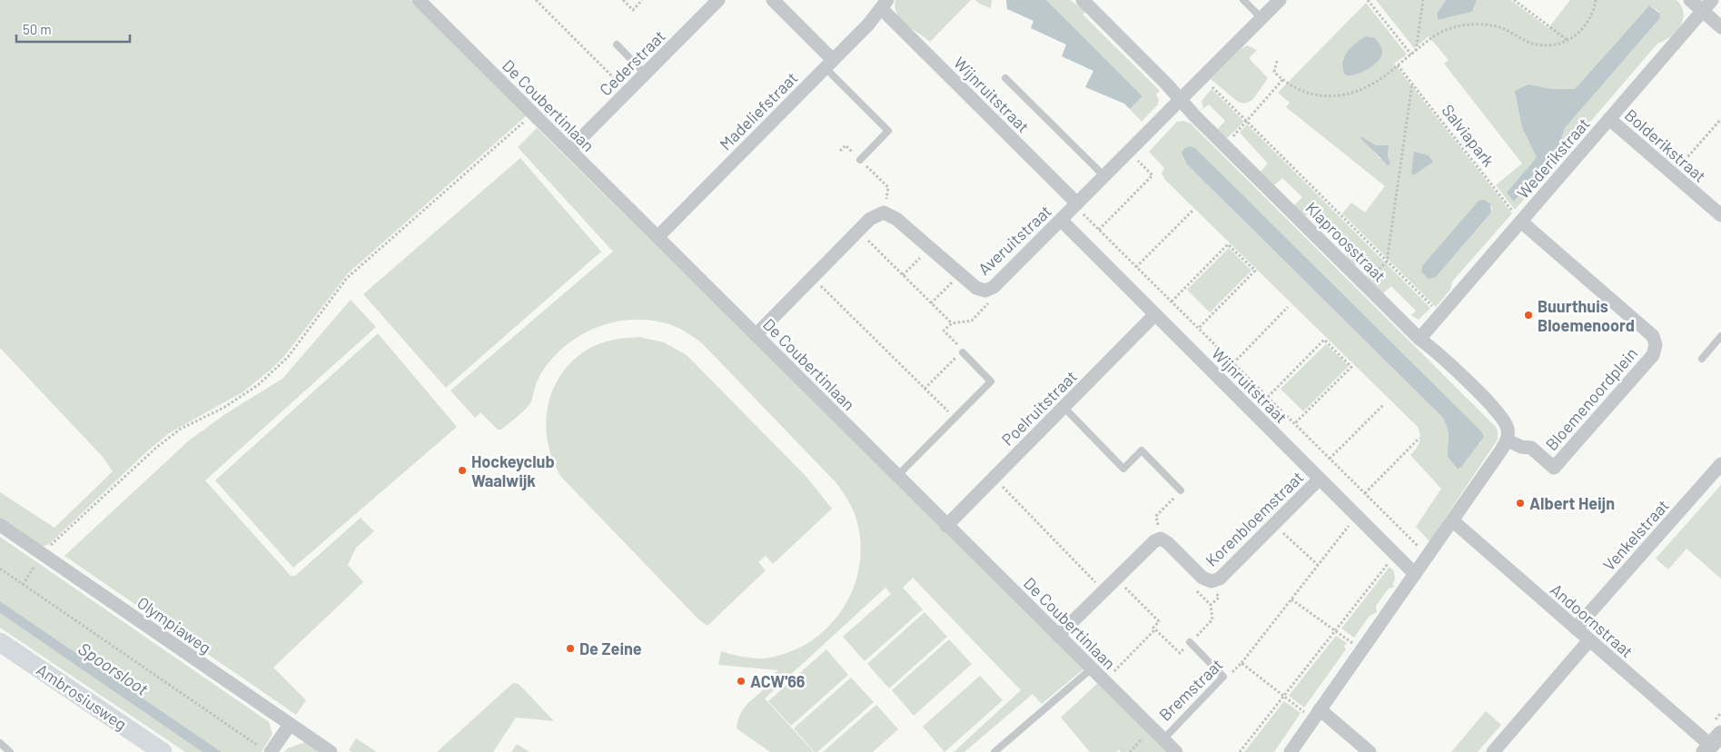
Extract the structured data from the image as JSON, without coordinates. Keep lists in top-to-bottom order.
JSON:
{
  "streets": {
    "main road": ["Ambrosiusweg"],
    "street": [
      "Cederstraat",
      "Wijnruitstraat",
      "De Coubertinlaan",
      "Madeliefstraat",
      "Bolderikstraat",
      "Wederikstraat",
      "Averuitstraat",
      "Klaproosstraat",
      "Bloemenoordplein",
      "Poelruitstraat",
      "Korenbloemstraat",
      "Venkelstraat",
      "Andoornstraat",
      "Olympiaweg"
    ],
    "lane": ["Bremstraat"],
    "path": ["Salviapark"]
  },
  "crossings": [
    ["Cederstraat", "De Coubertinlaan"],
    ["Wijnruitstraat", "Madeliefstraat"],
    ["Wijnruitstraat", "Averuitstraat"],
    ["Wijnruitstraat", "Poelruitstraat"],
    ["Wijnruitstraat", "Korenbloemstraat"],
    ["De Coubertinlaan", "Madeliefstraat"],
    ["De Coubertinlaan", "Poelruitstraat"],
    ["De Coubertinlaan", "Bremstraat"],
    ["Salviapark", "Wederikstraat"],
    ["Salviapark", "Bloemenoordplein"],
    ["Bolderikstraat", "Wederikstraat"],
    ["Wederikstraat", "Klaproosstraat"],
    ["Wederikstraat", "Bloemenoordplein"],
    ["Averuitstraat", "Klaproosstraat"],
    ["Klaproosstraat", "Bloemenoordplein"],
    ["Venkelstraat", "Andoornstraat"]
  ],
  "water": ["Spoorsloot"],
  "places": [
    "Buurthuis Bloemenoord",
    "Hockeyclub Waalwijk",
    "Albert Heijn",
    "De Zeine",
    "ACW'66"
  ],
  "scale_bar": "50 m"
}
